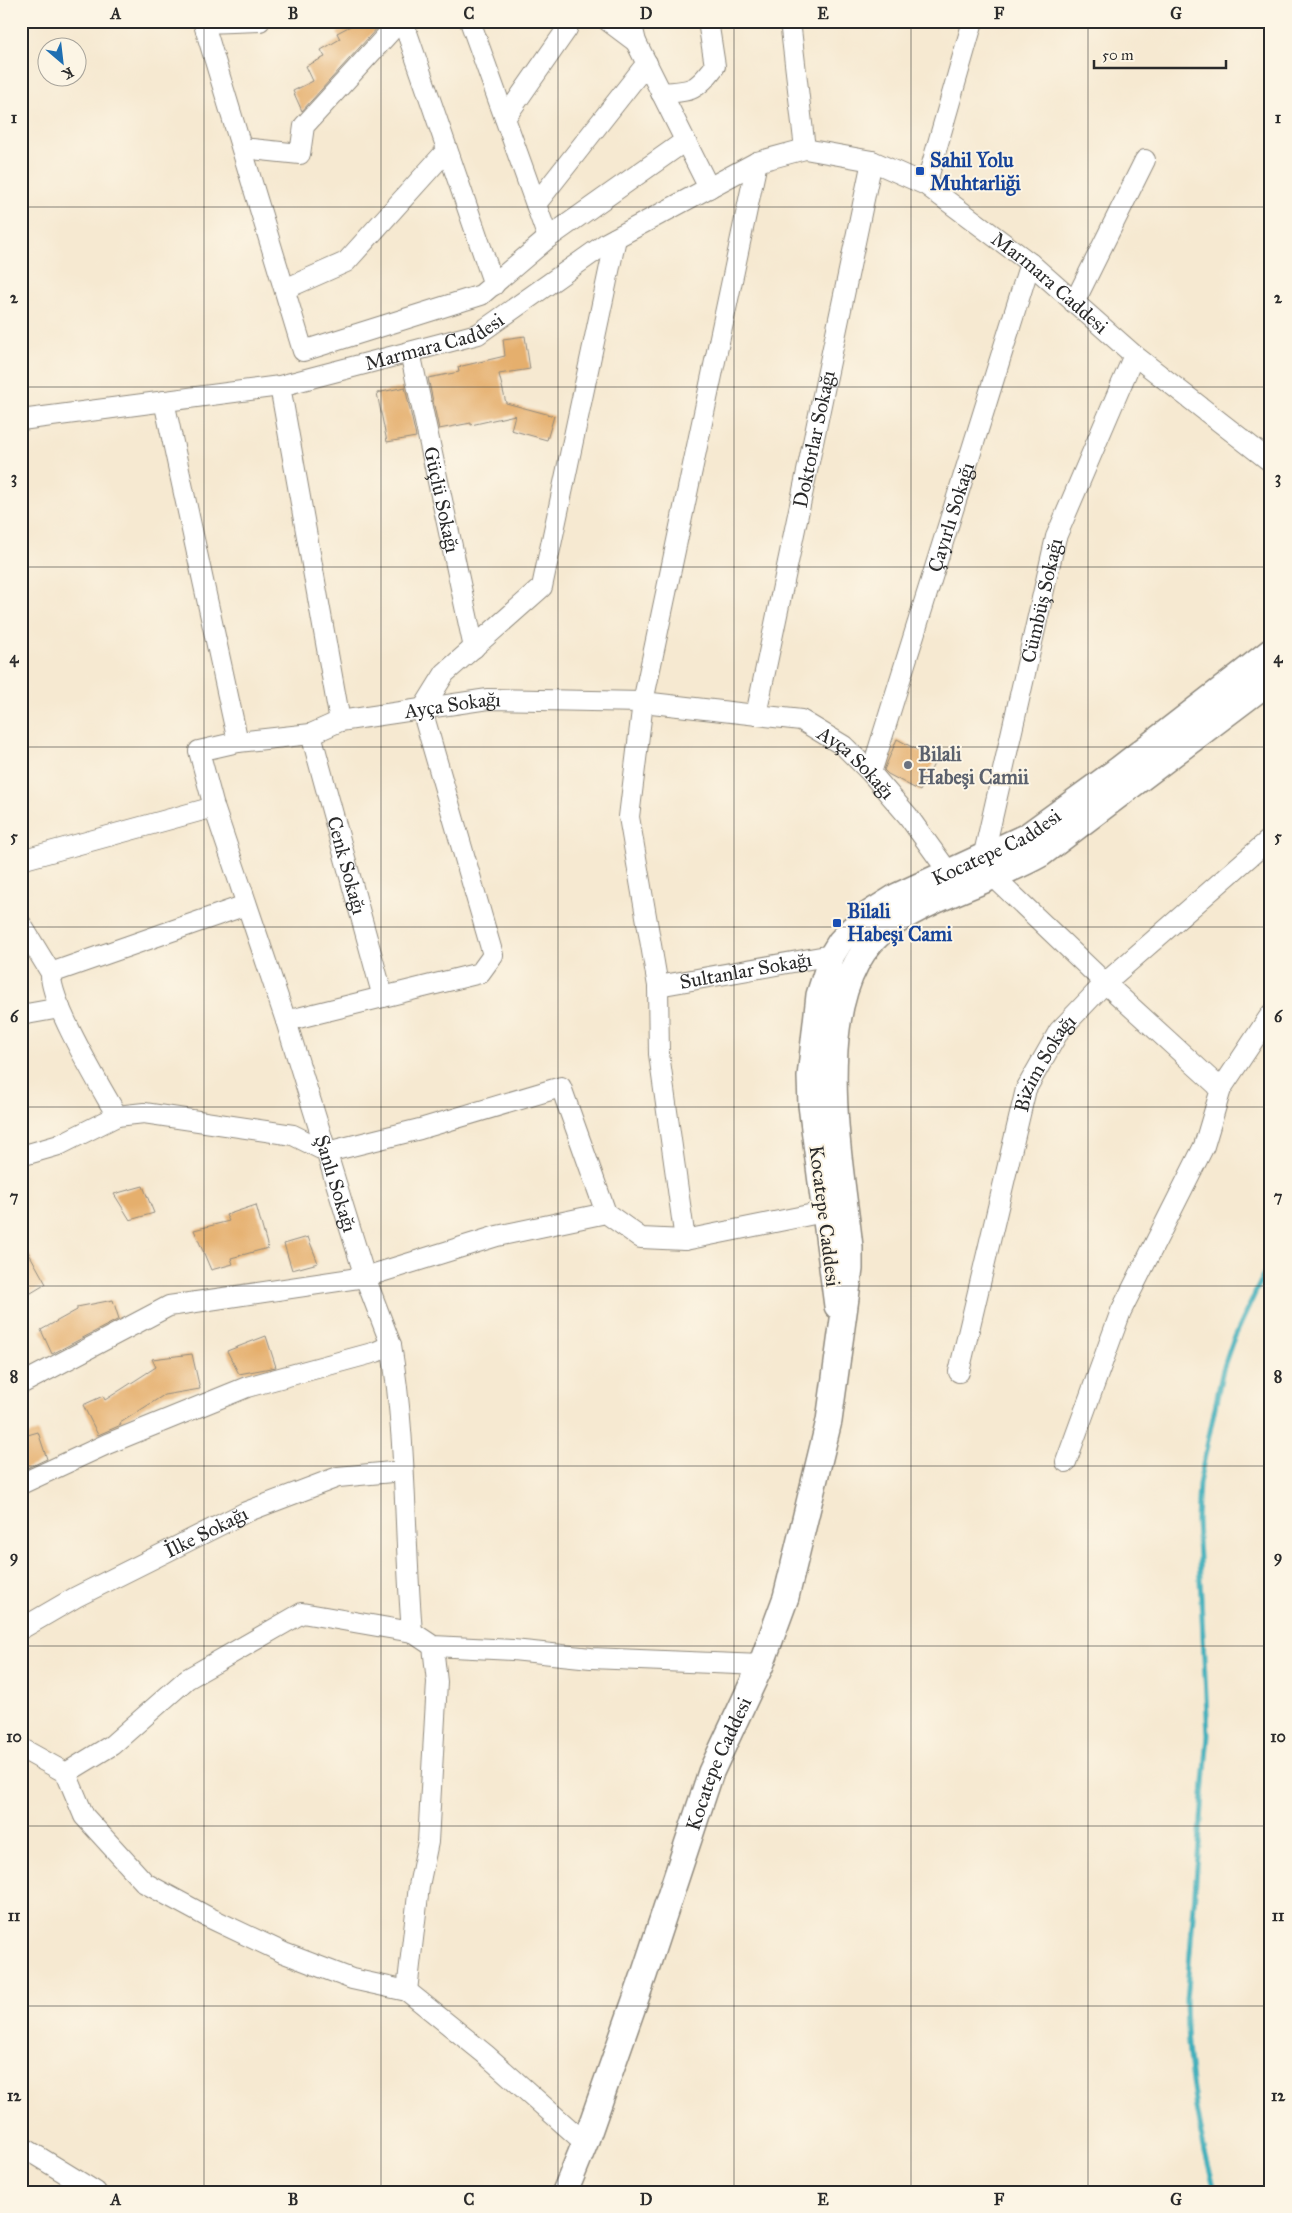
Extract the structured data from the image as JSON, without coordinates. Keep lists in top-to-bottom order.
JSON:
{
  "streets": {
    "main road": ["Kocatepe Caddesi"],
    "street": [
      "Marmara Caddesi",
      "Doktorlar Sokağı",
      "Güçlü Sokağı",
      "Çayırlı Sokağı",
      "Cümbüş Sokağı",
      "Ayça Sokağı",
      "Cenk Sokağı",
      "Sultanlar Sokağı",
      "Bizim Sokağı",
      "Şanlı Sokağı",
      "İlke Sokağı"
    ]
  },
  "crossings": [
    ["Marmara Caddesi", "Doktorlar Sokağı"],
    ["Marmara Caddesi", "Güçlü Sokağı"],
    ["Marmara Caddesi", "Çayırlı Sokağı"],
    ["Marmara Caddesi", "Cümbüş Sokağı"],
    ["Doktorlar Sokağı", "Ayça Sokağı"],
    ["Çayırlı Sokağı", "Ayça Sokağı"],
    ["Cümbüş Sokağı", "Kocatepe Caddesi"],
    ["Ayça Sokağı", "Kocatepe Caddesi"],
    ["Ayça Sokağı", "Cenk Sokağı"],
    ["Ayça Sokağı", "Şanlı Sokağı"],
    ["Kocatepe Caddesi", "Sultanlar Sokağı"],
    ["Şanlı Sokağı", "İlke Sokağı"]
  ],
  "places": {
    "transit": ["Sahil Yolu Muhtarliği", "Bilali Habeşi Cami"],
    "other": ["Bilali Habeşi Camii"]
  },
  "scale_bar": "50 m",
  "north": "bottom right",
  "grid": {
    "columns": [
      "A",
      "B",
      "C",
      "D",
      "E",
      "F",
      "G"
    ],
    "rows": [
      "1",
      "2",
      "3",
      "4",
      "5",
      "6",
      "7",
      "8",
      "9",
      "10",
      "11",
      "12"
    ]
  }
}
